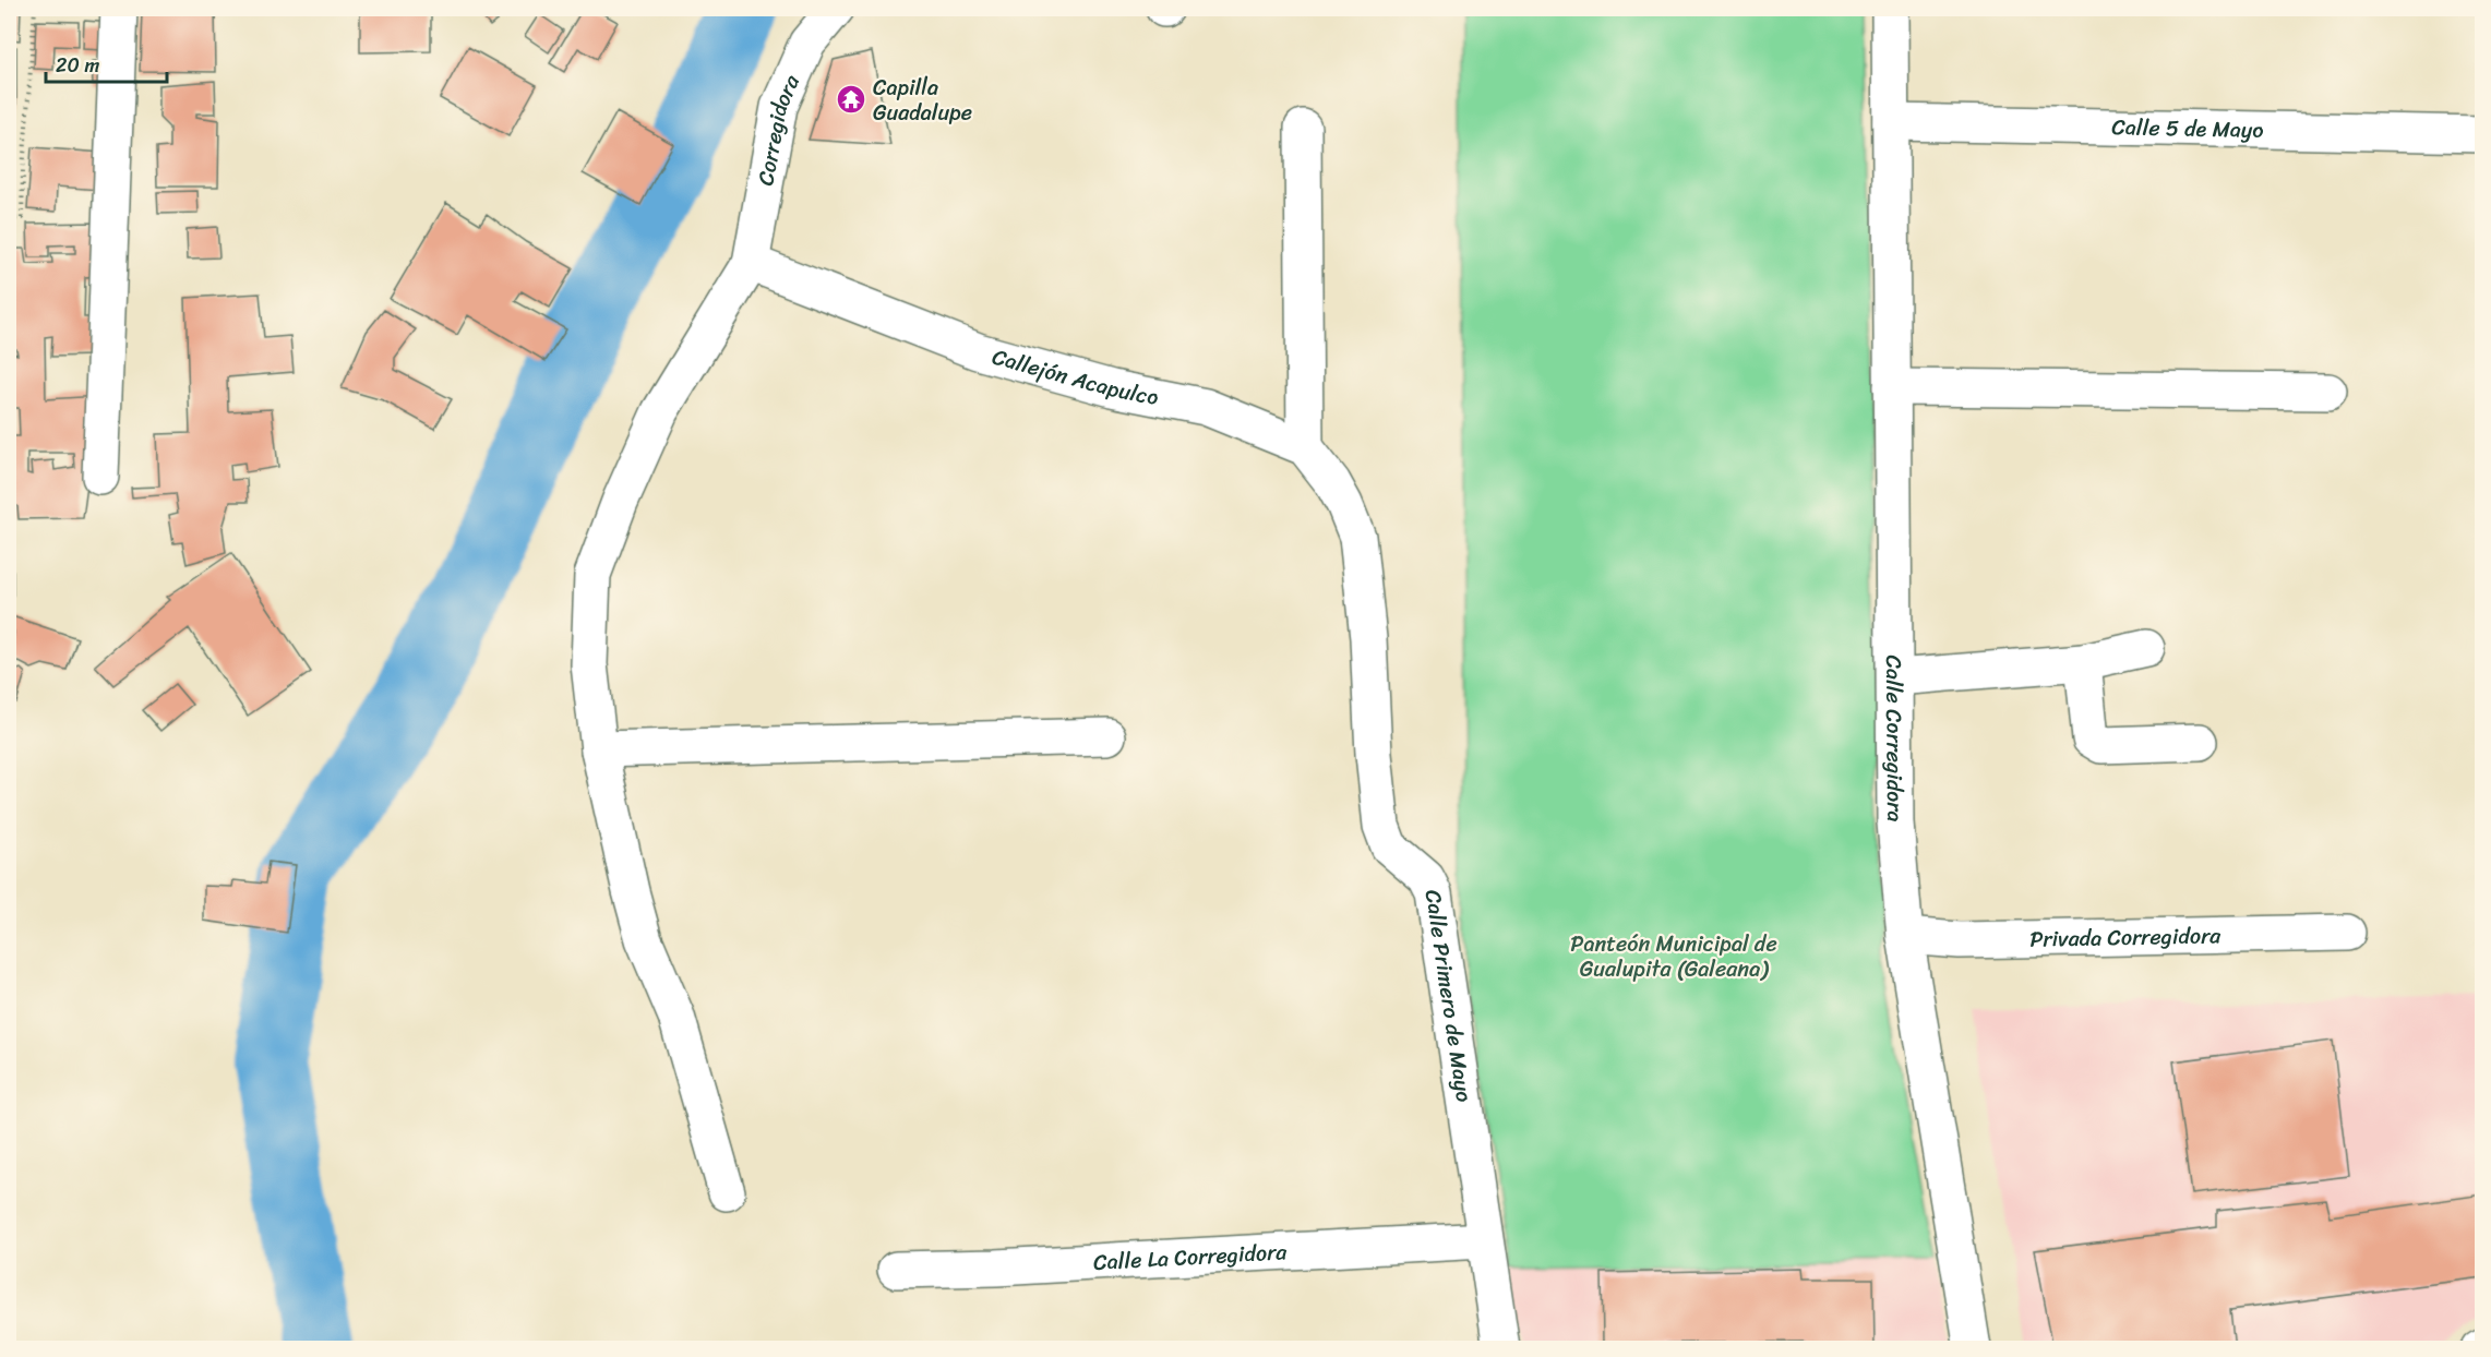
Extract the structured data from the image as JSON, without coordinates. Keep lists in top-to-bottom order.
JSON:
{
  "streets": {
    "street": [
      "Calle 5 de Mayo",
      "Corregidora",
      "Callejón Acapulco",
      "Calle Corregidora",
      "Privada Corregidora",
      "Calle Primero de Mayo",
      "Calle La Corregidora"
    ]
  },
  "crossings": [
    ["Calle 5 de Mayo", "Calle Corregidora"],
    ["Corregidora", "Callejón Acapulco"],
    ["Callejón Acapulco", "Calle Primero de Mayo"],
    ["Calle Corregidora", "Privada Corregidora"],
    ["Calle Primero de Mayo", "Calle La Corregidora"]
  ],
  "parks": ["Panteón Municipal de Gualupita (Galeana)"],
  "places": {
    "temple": ["Capilla Guadalupe"]
  },
  "scale_bar": "20 m"
}
